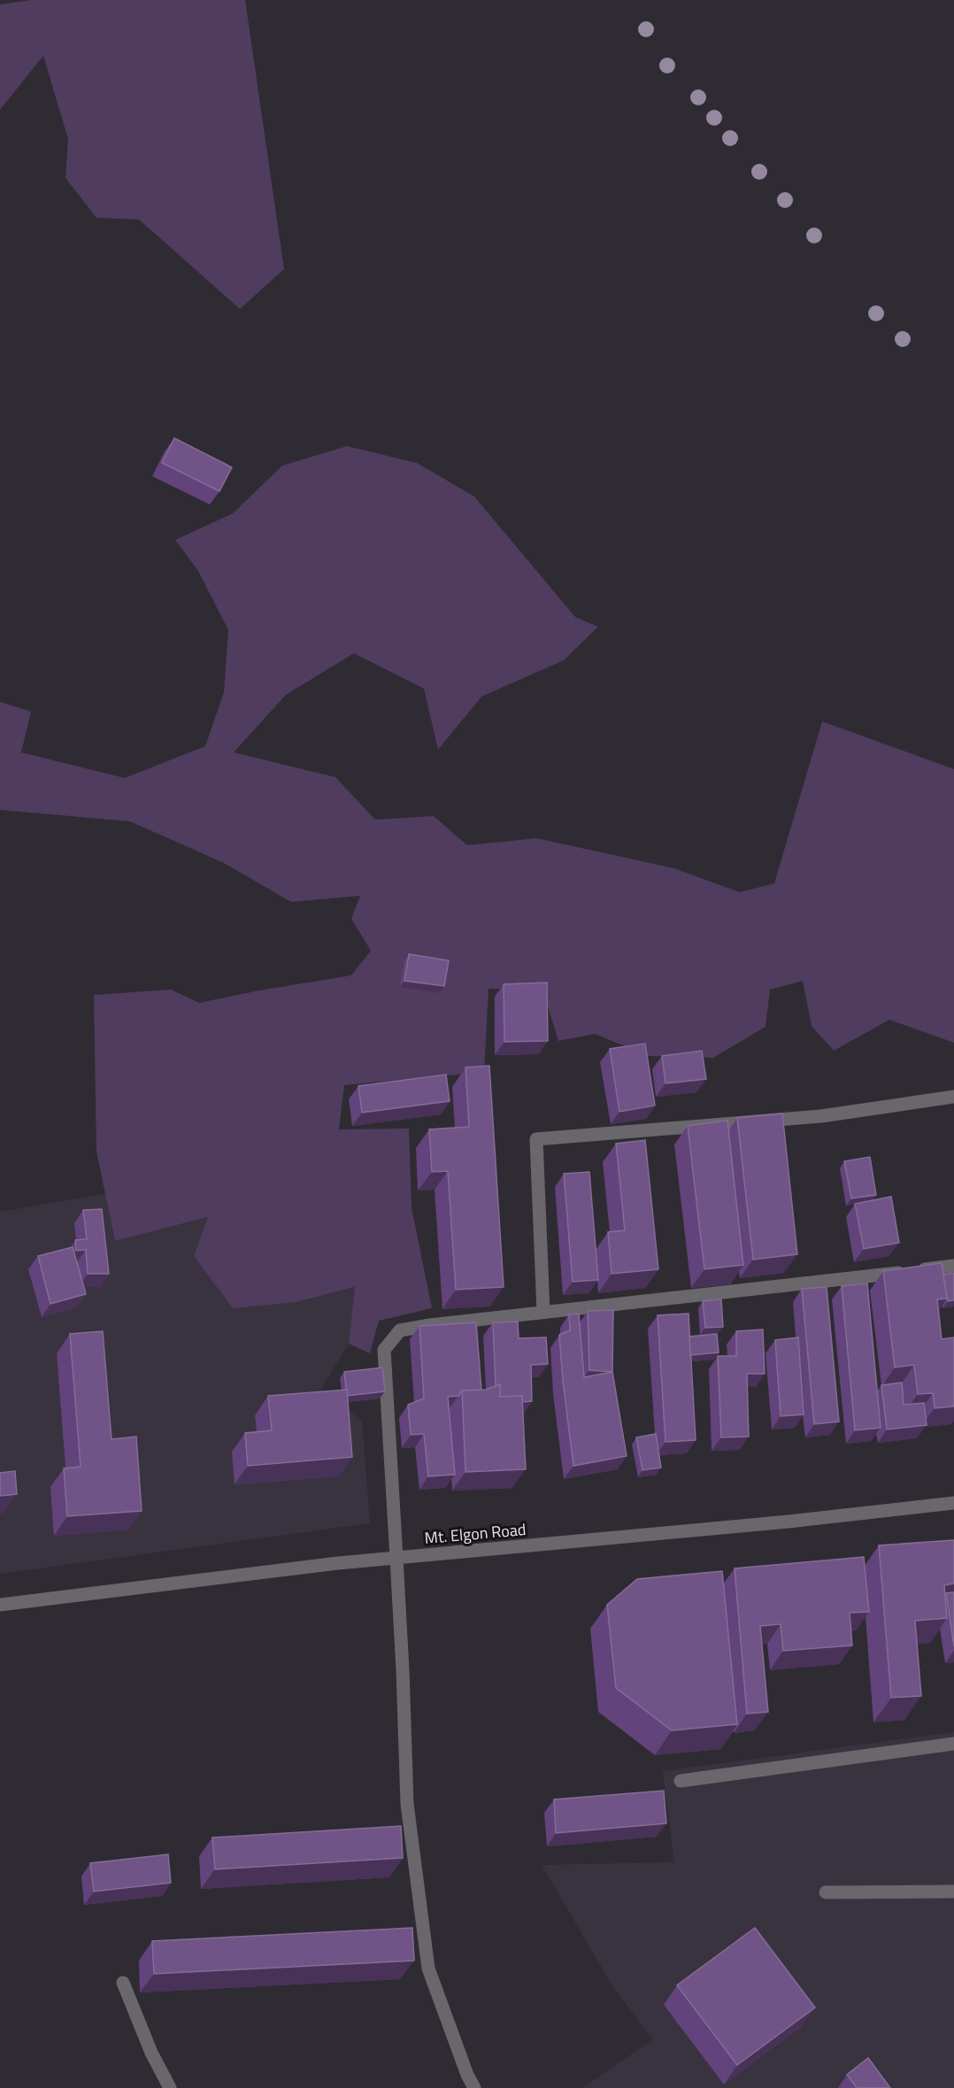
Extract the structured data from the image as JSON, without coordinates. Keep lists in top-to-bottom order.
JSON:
{
  "streets": {
    "street": ["Mt. Elgon Road"]
  }
}
